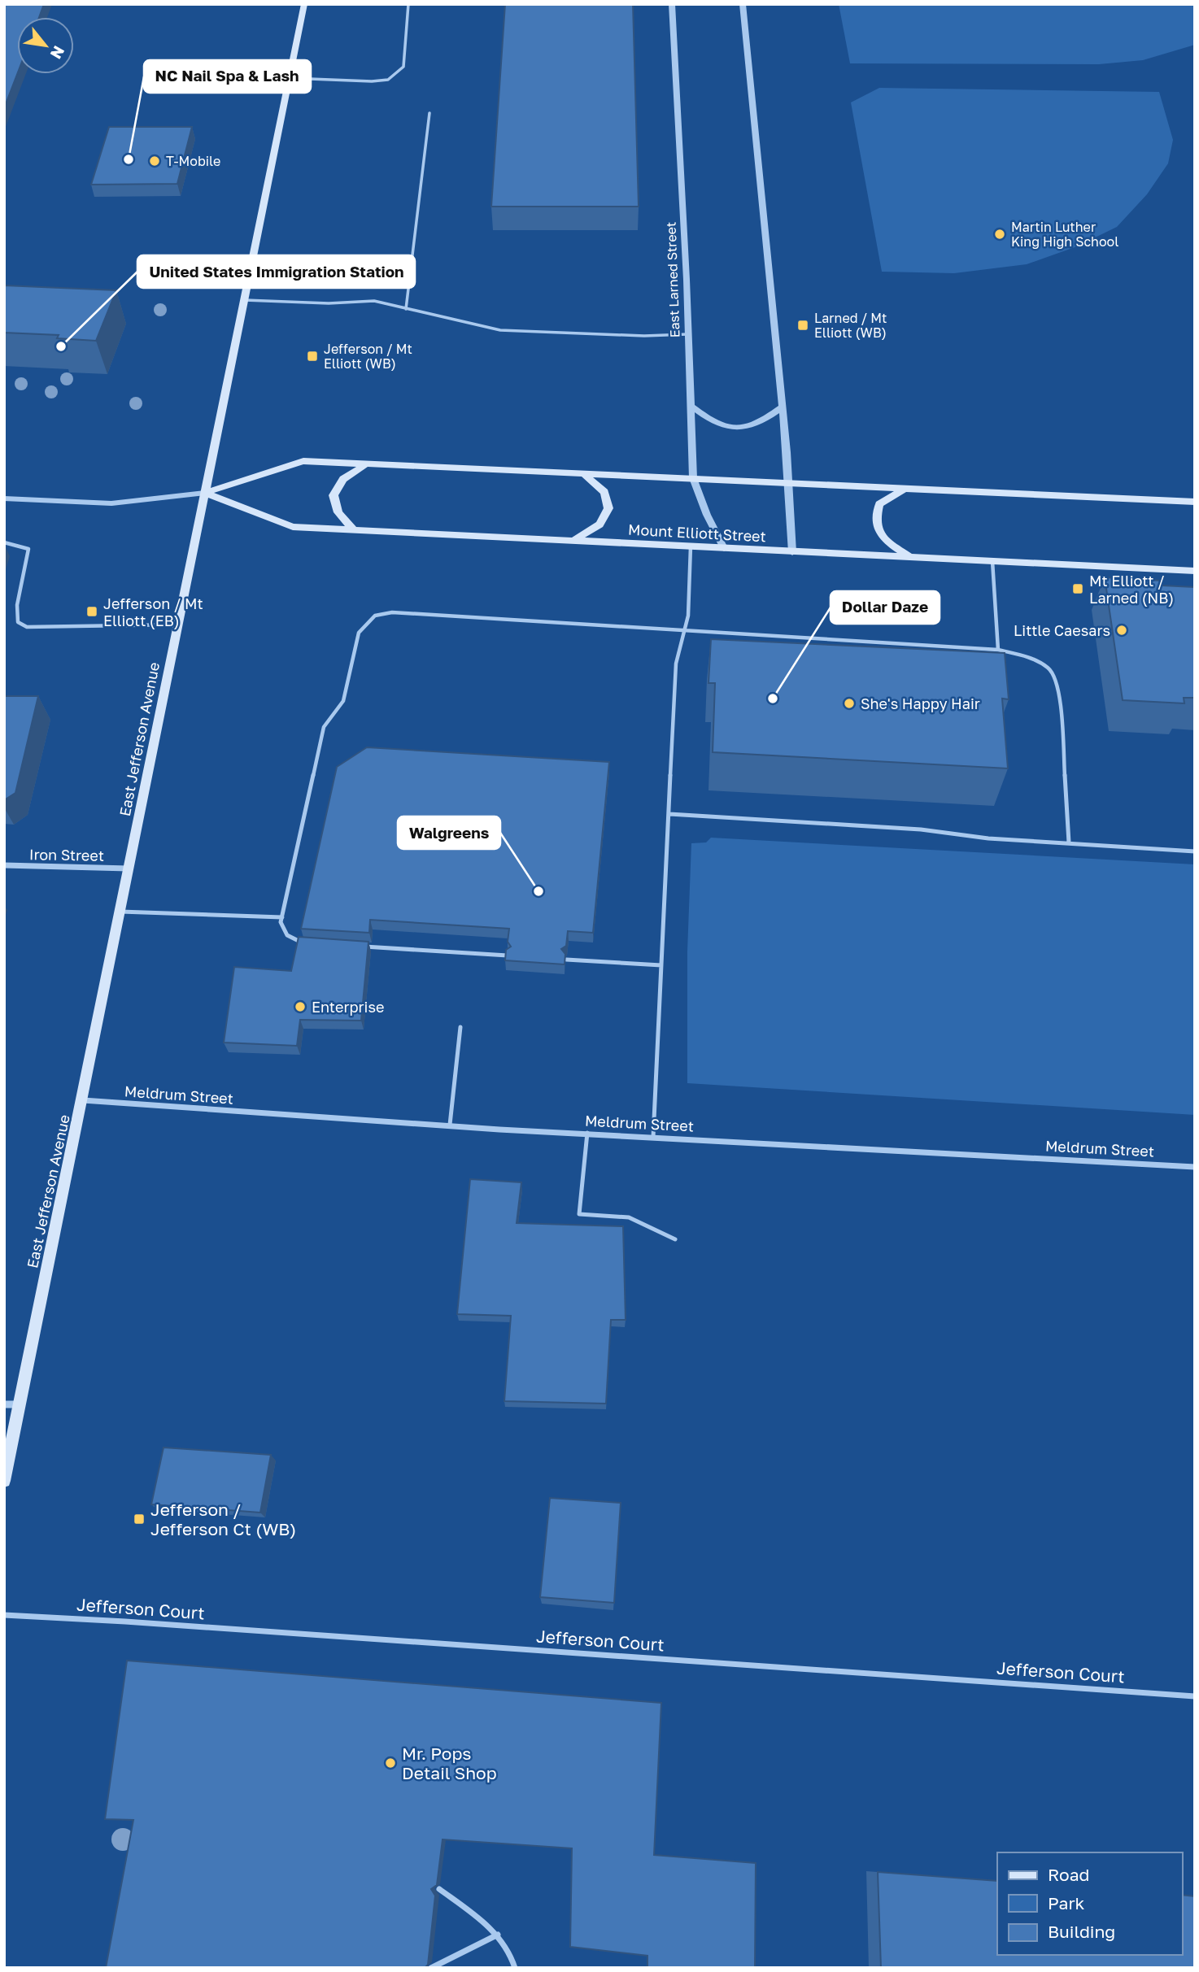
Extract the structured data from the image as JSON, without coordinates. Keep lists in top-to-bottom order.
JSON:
{
  "streets": {
    "main road": ["Mount Elliott Street", "East Jefferson Avenue"],
    "street": ["East Larned Street", "Iron Street", "Meldrum Street"],
    "lane": ["Jefferson Court"]
  },
  "crossings": [
    ["East Larned Street", "Mount Elliott Street"],
    ["Mount Elliott Street", "East Jefferson Avenue"],
    ["East Jefferson Avenue", "Iron Street"],
    ["East Jefferson Avenue", "Meldrum Street"]
  ],
  "places": {
    "other": [
      "NC Nail Spa & Lash",
      "T-Mobile",
      "Martin Luther King High School",
      "United States Immigration Station",
      "Little Caesars",
      "Dollar Daze",
      "She's Happy Hair",
      "Walgreens",
      "Enterprise",
      "Mr. Pops Detail Shop"
    ],
    "transit": [
      "Larned / Mt Elliott (WB)",
      "Jefferson / Mt Elliott (WB)",
      "Mt Elliott / Larned (NB)",
      "Jefferson / Mt Elliott (EB)",
      "Jefferson / Jefferson Ct (WB)"
    ]
  },
  "legend": ["Road", "Park", "Building"],
  "north": "bottom right"
}
